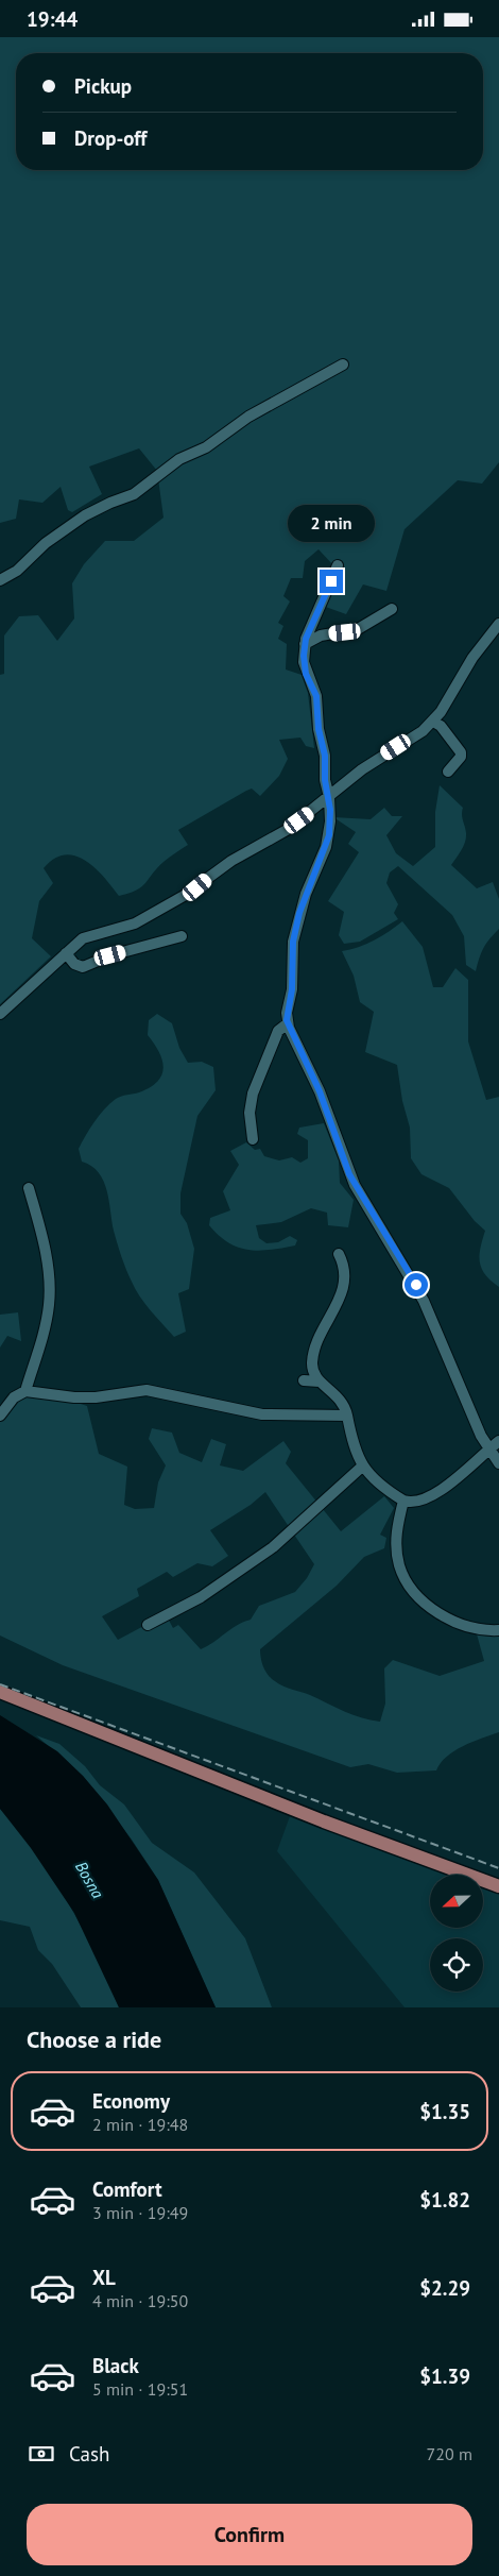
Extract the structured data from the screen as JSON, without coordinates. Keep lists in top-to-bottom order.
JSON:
{
  "water": ["Bosna"],
  "north": "left",
  "page": {
    "status": "19:44",
    "banner": ["Pickup", "Drop-off"],
    "bubble": "2 min",
    "heading": "Choose a ride",
    "list": [
      {
        "name": "Economy",
        "note": "2 min · 19:48",
        "value": "$1.35"
      },
      {
        "name": "Comfort",
        "note": "3 min · 19:49",
        "value": "$1.82"
      },
      {
        "name": "XL",
        "note": "4 min · 19:50",
        "value": "$2.29"
      },
      {
        "name": "Black",
        "note": "5 min · 19:51",
        "value": "$1.39"
      }
    ],
    "pay": ["Cash", "720 m"],
    "buttons": "Confirm"
  }
}
